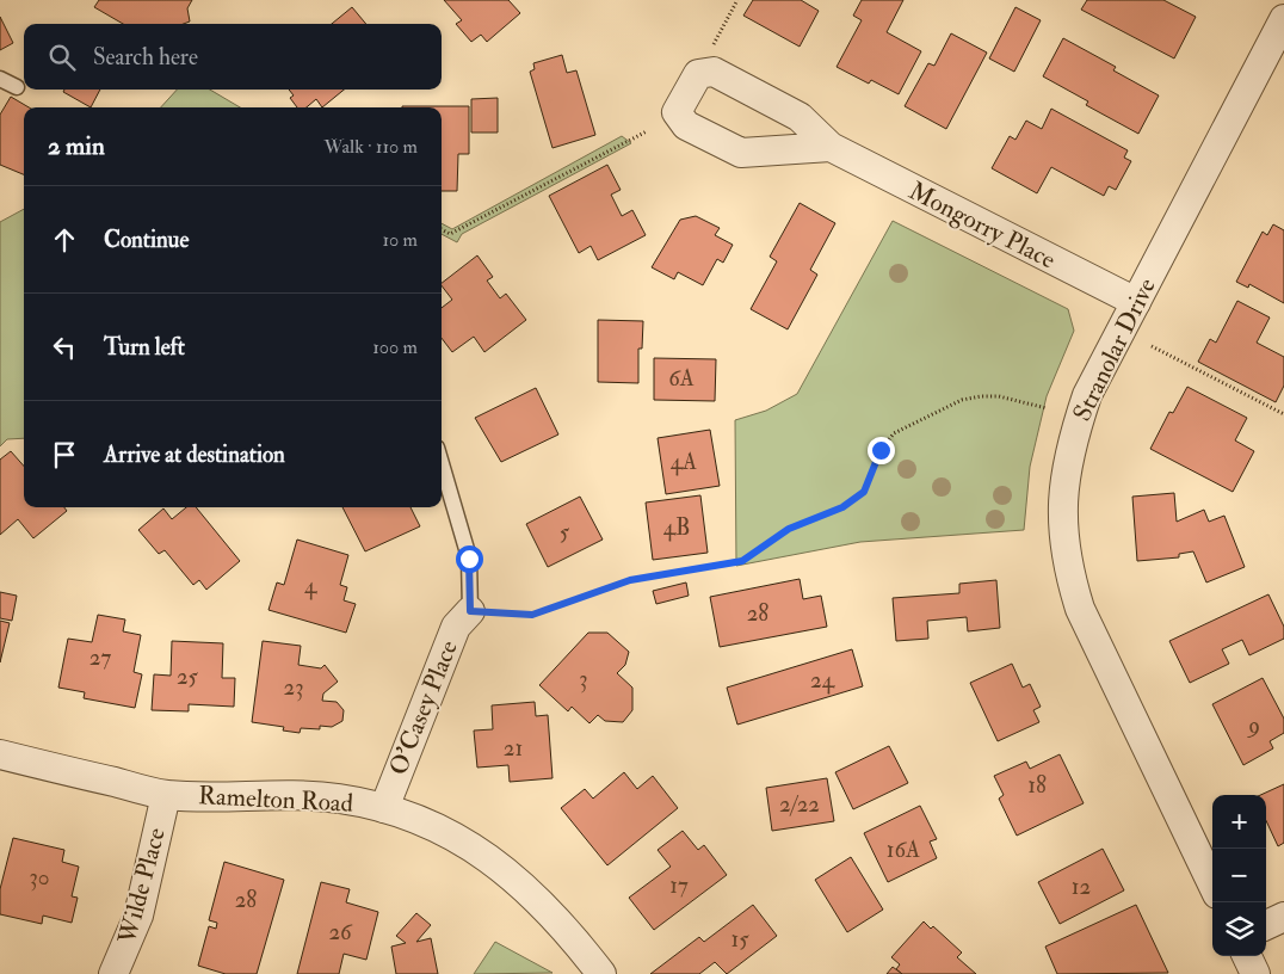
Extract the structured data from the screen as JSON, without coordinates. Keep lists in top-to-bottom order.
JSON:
{
  "streets": {
    "street": [
      "Mongorry Place",
      "Stranolar Drive",
      "O'Casey Place",
      "Ramelton Road",
      "Wilde Place"
    ]
  },
  "crossings": [
    ["Mongorry Place", "Stranolar Drive"],
    ["O'Casey Place", "Ramelton Road"],
    ["Ramelton Road", "Wilde Place"]
  ],
  "house_numbers": [
    "6A",
    "4A",
    "4B",
    "5",
    "4",
    "28",
    "27",
    "25",
    "3",
    "24",
    "23",
    "9",
    "21",
    "18",
    "2/22",
    "16A",
    "30",
    "17",
    "12",
    "28",
    "26",
    "15"
  ],
  "page": {
    "search": "Search here",
    "heading": ["2 min", "Walk · 110 m"],
    "list": [
      ["Continue", "10 m"],
      ["Turn left", "100 m"],
      "Arrive at destination"
    ],
    "map_buttons": ["+", "−"]
  }
}
